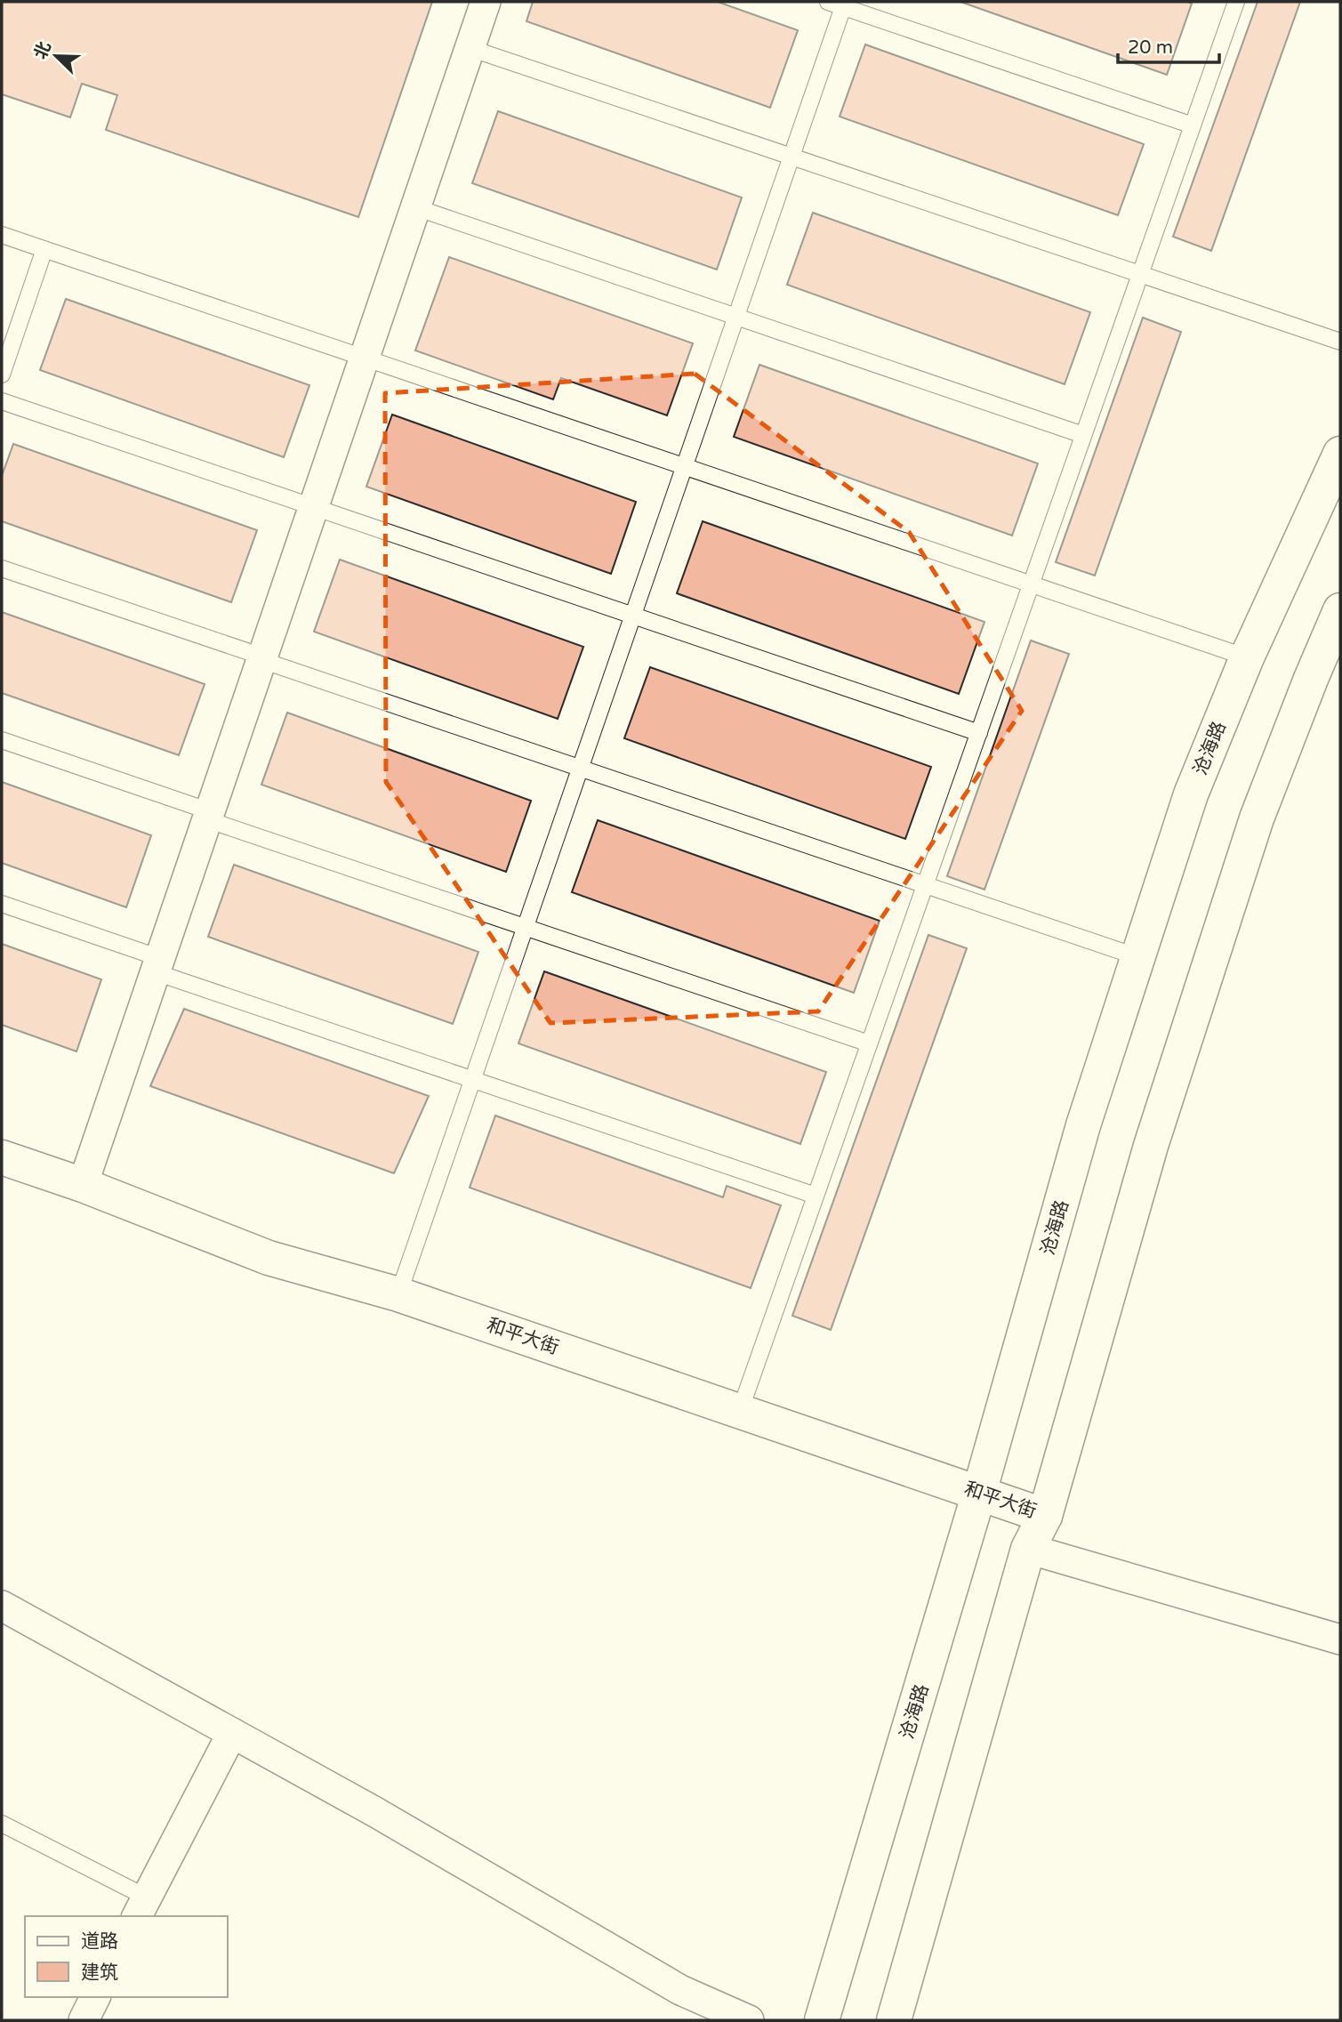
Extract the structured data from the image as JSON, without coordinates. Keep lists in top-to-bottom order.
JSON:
{
  "streets": {
    "main road": ["沧海路", "和平大街"]
  },
  "crossings": [
    ["沧海路", "和平大街"]
  ],
  "legend": ["道路", "建筑"],
  "scale_bar": "20 m",
  "north": "top left"
}
